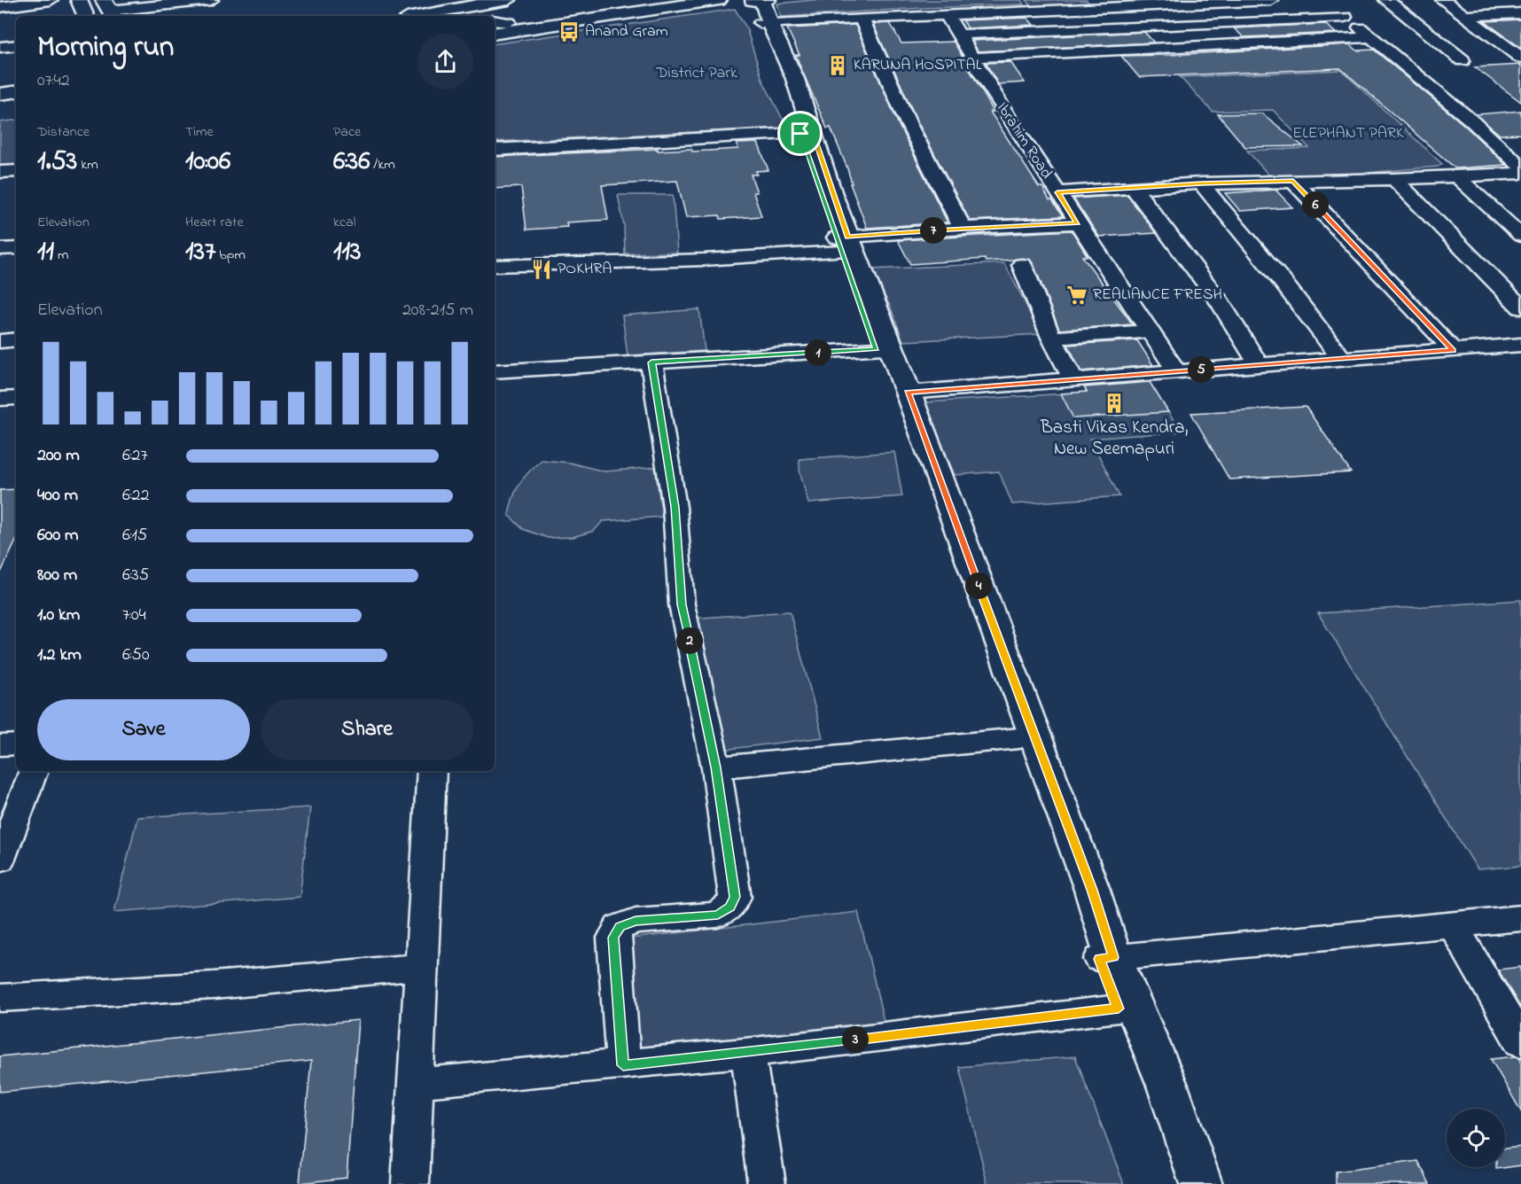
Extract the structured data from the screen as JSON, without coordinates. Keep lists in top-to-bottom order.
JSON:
{
  "streets": {
    "street": ["Ibrahim Road"]
  },
  "parks": ["District Park", "ELEPHANT PARK"],
  "places": {
    "bus stop": ["Anand Gram"],
    "building": ["KARUNA HOSPITAL", "Basti Vikas Kendra, New Seemapuri"],
    "restaurant": ["POKHRA"],
    "supermarket": ["REALIANCE FRESH"]
  },
  "page": {
    "heading": ["Morning run", "07:42"],
    "stats": [
      ["Distance", "1.53 km"],
      ["Time", "10:06"],
      ["Pace", "6:36 /km"],
      ["Elevation", "11 m"],
      ["Heart rate", "137 bpm"],
      ["kcal", "113"]
    ],
    "pins": [
      "6",
      "7",
      "1",
      "5",
      "4",
      "2",
      "3"
    ],
    "chart": ["Elevation", "208–215 m"],
    "list": [
      {
        "name": "200 m",
        "note": "6:27"
      },
      {
        "name": "400 m",
        "note": "6:22"
      },
      {
        "name": "600 m",
        "note": "6:15"
      },
      {
        "name": "800 m",
        "note": "6:35"
      },
      {
        "name": "1.0 km",
        "note": "7:04"
      },
      {
        "name": "1.2 km",
        "note": "6:50"
      }
    ],
    "buttons": ["Save", "Share"]
  }
}
